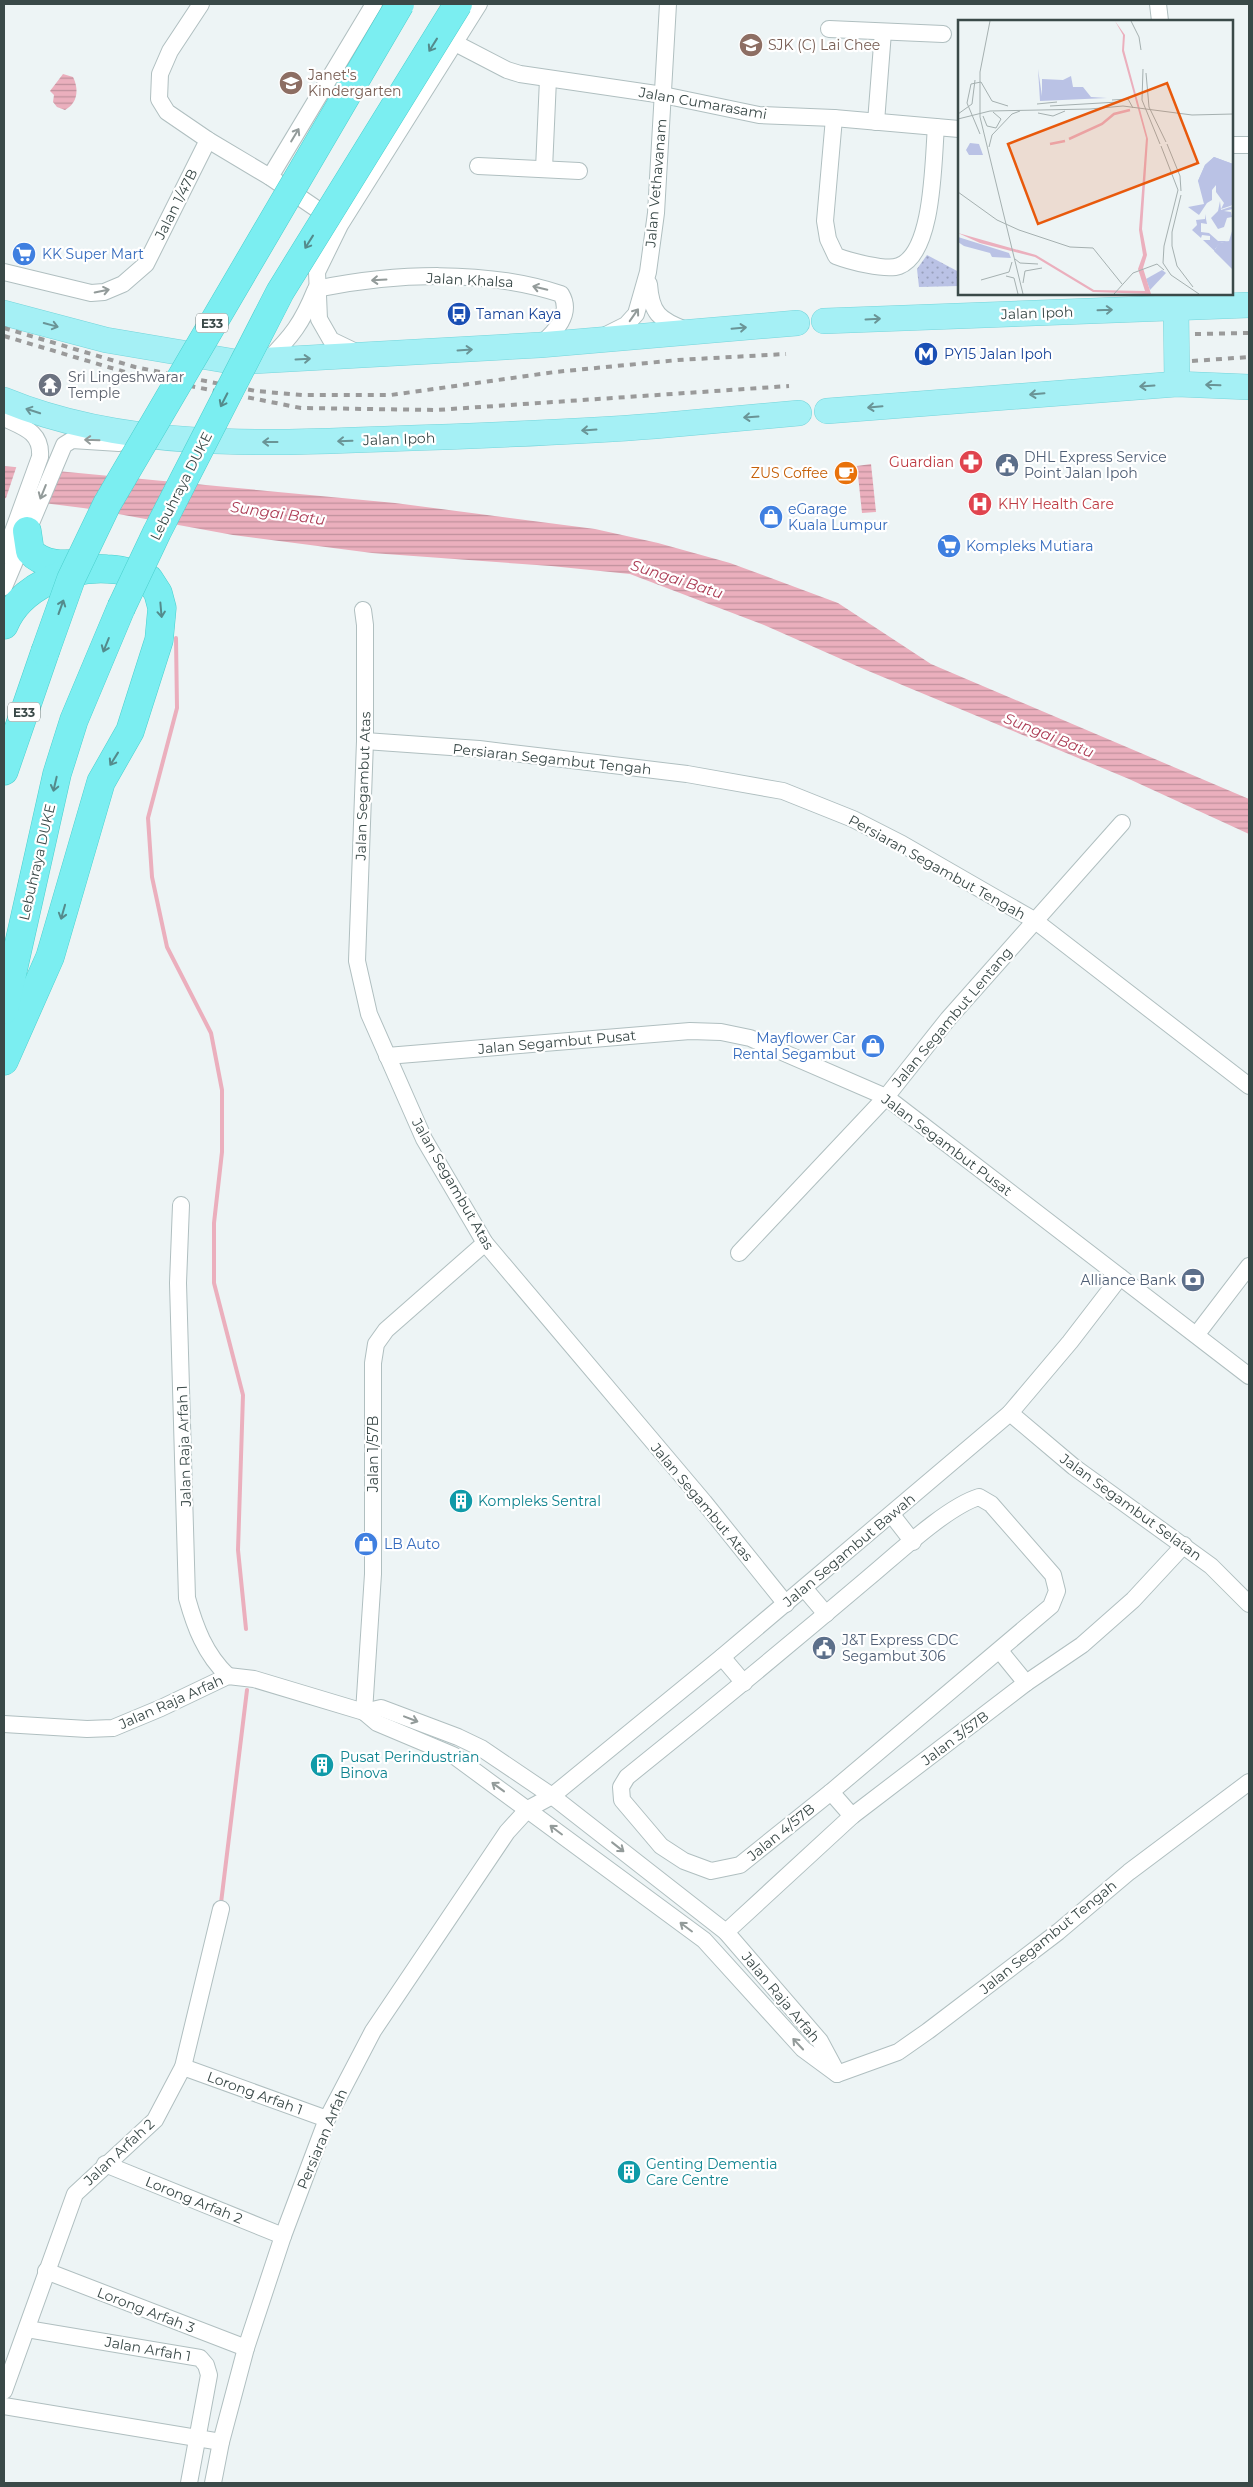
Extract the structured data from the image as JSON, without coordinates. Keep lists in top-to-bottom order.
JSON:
{
  "streets": {
    "highway": ["E33", "Lebuhraya DUKE"],
    "main road": ["Jalan Ipoh"],
    "street": [
      "Jalan Cumarasami",
      "Jalan Vethavanam",
      "Jalan 1/47B",
      "Jalan Khalsa",
      "Persiaran Segambut Tengah",
      "Jalan Segambut Atas",
      "Jalan Segambut Lentang",
      "Jalan Segambut Pusat",
      "Jalan Raja Arfah 1",
      "Jalan 1/57B",
      "Jalan Segambut Selatan",
      "Jalan Segambut Bawah",
      "Jalan Raja Arfah",
      "Jalan 3/57B",
      "Jalan 4/57B",
      "Jalan Segambut Tengah",
      "Lorong Arfah 1",
      "Persiaran Arfah",
      "Jalan Arfah 2",
      "Lorong Arfah 2",
      "Lorong Arfah 3",
      "Jalan Arfah 1"
    ]
  },
  "crossings": [
    ["Jalan Cumarasami", "Jalan Vethavanam"],
    ["Persiaran Segambut Tengah", "Jalan Segambut Atas"],
    ["Persiaran Segambut Tengah", "Jalan Segambut Lentang"],
    ["Jalan Segambut Atas", "Jalan Segambut Pusat"],
    ["Jalan Segambut Atas", "Jalan 1/57B"],
    ["Jalan Segambut Atas", "Jalan Segambut Bawah"],
    ["Jalan Segambut Lentang", "Jalan Segambut Pusat"],
    ["Jalan Segambut Pusat", "Jalan Segambut Bawah"],
    ["Jalan Raja Arfah 1", "Jalan Raja Arfah"],
    ["Jalan 1/57B", "Jalan Raja Arfah"],
    ["Jalan Segambut Selatan", "Jalan Segambut Bawah"],
    ["Jalan Segambut Selatan", "Jalan 3/57B"],
    ["Jalan Segambut Bawah", "Jalan Raja Arfah"],
    ["Jalan Segambut Bawah", "Persiaran Arfah"],
    ["Jalan Raja Arfah", "Jalan 3/57B"],
    ["Jalan Raja Arfah", "Jalan Segambut Tengah"],
    ["Jalan Raja Arfah", "Persiaran Arfah"],
    ["Lorong Arfah 1", "Persiaran Arfah"],
    ["Lorong Arfah 1", "Jalan Arfah 2"],
    ["Persiaran Arfah", "Lorong Arfah 2"],
    ["Persiaran Arfah", "Lorong Arfah 3"],
    ["Jalan Arfah 2", "Lorong Arfah 2"],
    ["Jalan Arfah 2", "Lorong Arfah 3"],
    ["Jalan Arfah 2", "Jalan Arfah 1"]
  ],
  "one_way": ["Jalan 1/47B"],
  "water": ["Sungai Batu"],
  "places": {
    "school or university": ["SJK (C) Lai Chee", "Janet's Kindergarten"],
    "supermarket": ["KK Super Mart", "Kompleks Mutiara"],
    "bus stop": ["Taman Kaya"],
    "metro station": ["PY15 Jalan Ipoh"],
    "temple": ["Sri Lingeshwarar Temple"],
    "pharmacy": ["Guardian"],
    "public building": ["DHL Express Service Point Jalan Ipoh", "J&T Express CDC Segambut 306"],
    "cafe": ["ZUS Coffee"],
    "hospital": ["KHY Health Care"],
    "shop": ["eGarage Kuala Lumpur", "Mayflower Car Rental Segambut", "LB Auto"],
    "bank": ["Alliance Bank"],
    "building": ["Kompleks Sentral", "Pusat Perindustrian Binova", "Genting Dementia Care Centre"]
  }
}
